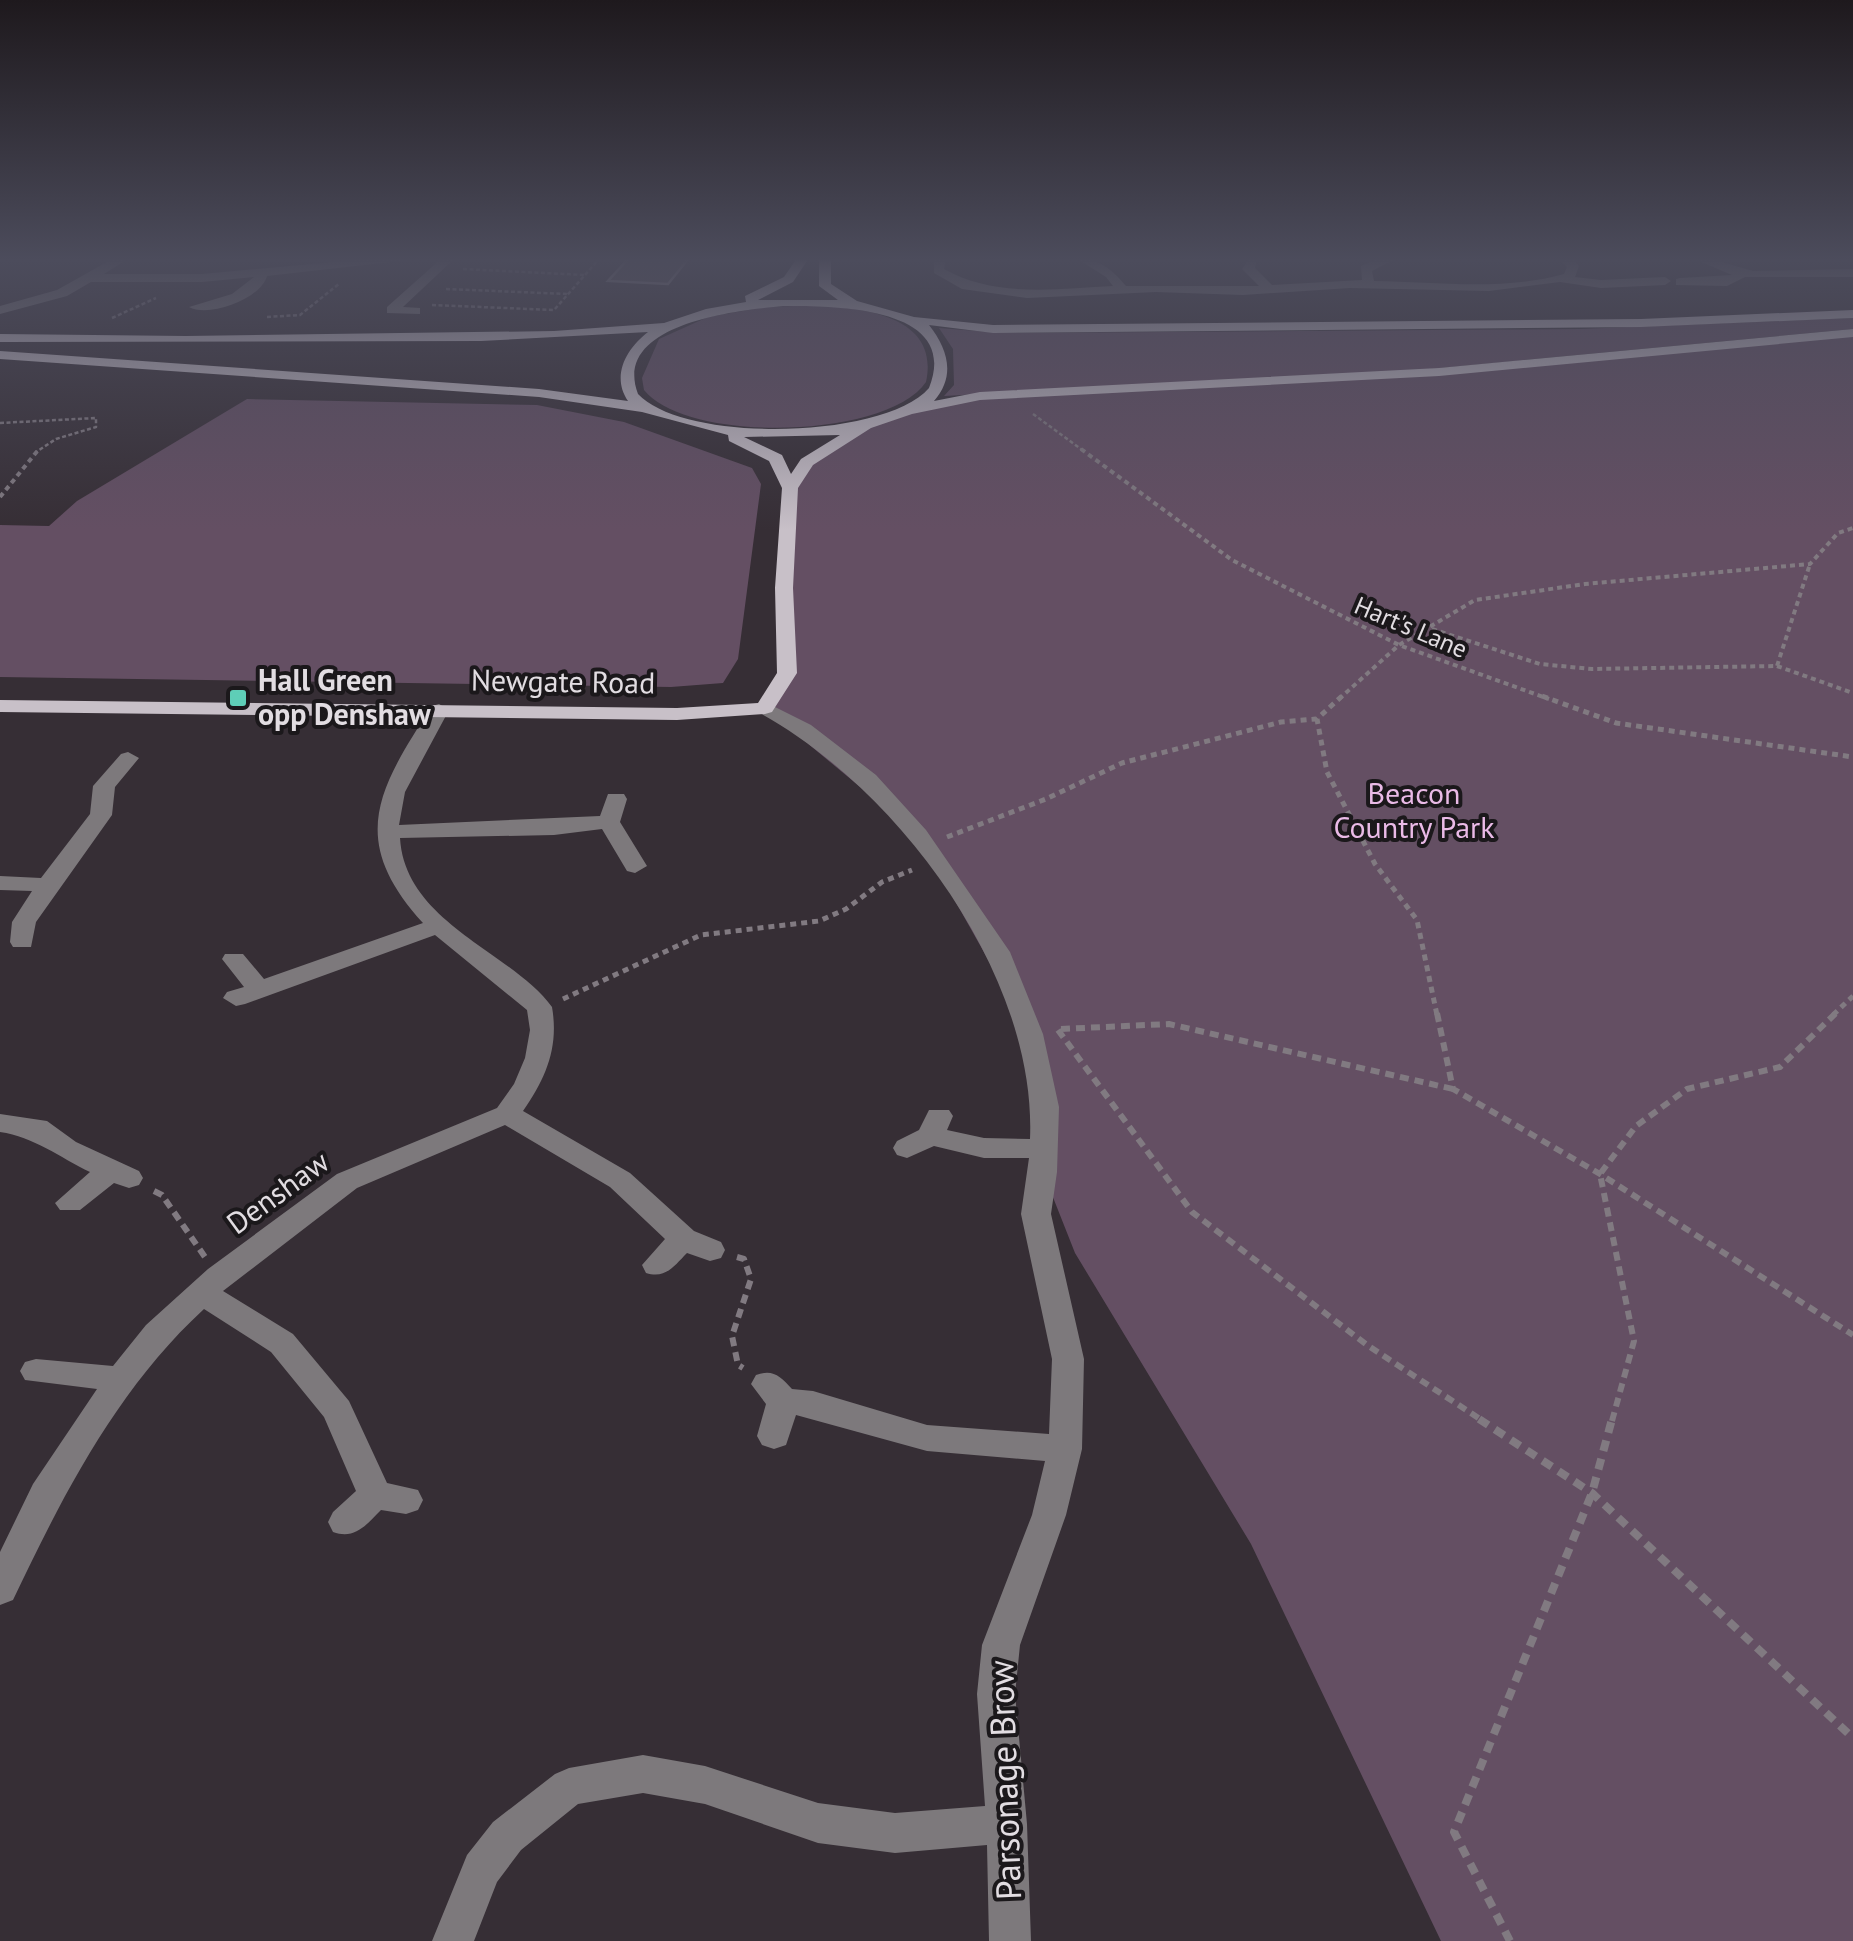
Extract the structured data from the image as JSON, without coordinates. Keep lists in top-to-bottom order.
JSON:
{
  "streets": {
    "main road": ["Newgate Road"],
    "street": ["Denshaw", "Parsonage Brow"],
    "path": ["Hart's Lane"]
  },
  "crossings": [
    ["Newgate Road", "Parsonage Brow"]
  ],
  "parks": ["Beacon Country Park"],
  "places": {
    "transit": ["Hall Green opp Denshaw"]
  }
}
